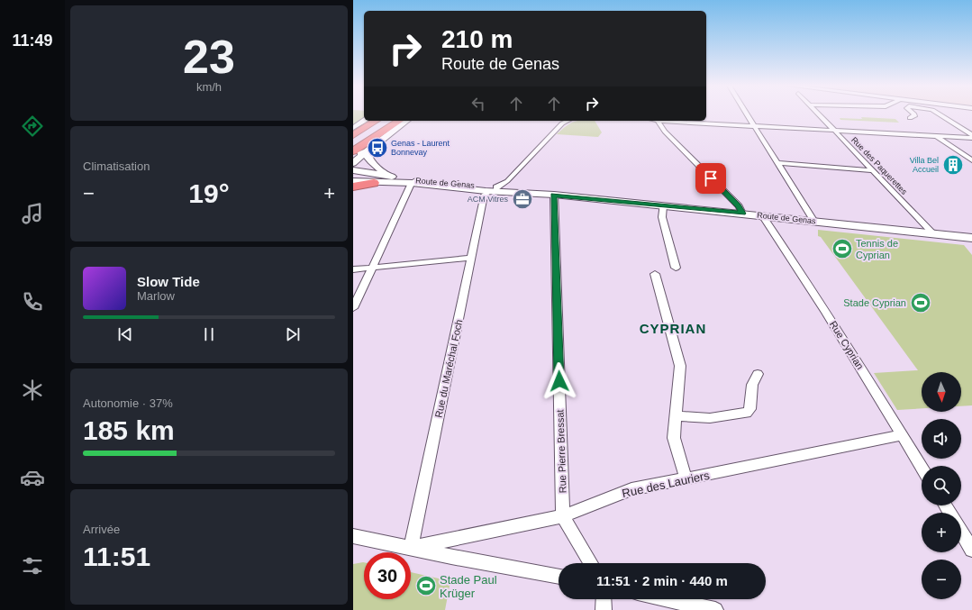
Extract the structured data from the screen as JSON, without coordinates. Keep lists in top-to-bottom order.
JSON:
{
  "streets": {
    "main road": ["Route de Genas"],
    "street": [
      "Rue des Paquerettes",
      "Rue Cyprian",
      "Rue du Maréchal Foch",
      "Rue Pierre Bressat",
      "Rue des Lauriers"
    ]
  },
  "crossings": [
    ["Rue des Paquerettes", "Route de Genas"],
    ["Route de Genas", "Rue Cyprian"],
    ["Route de Genas", "Rue du Maréchal Foch"],
    ["Route de Genas", "Rue Pierre Bressat"],
    ["Rue Cyprian", "Rue des Lauriers"],
    ["Rue du Maréchal Foch", "Rue des Lauriers"],
    ["Rue Pierre Bressat", "Rue des Lauriers"]
  ],
  "districts": ["CYPRIAN"],
  "places": {
    "bus stop": ["Genas - Laurent Bonnevay"],
    "building": ["Villa Bel Accueil"],
    "office": ["ACM Vitres"],
    "sports": ["Tennis de Cyprian", "Stade Cyprian", "Stade Paul Krüger"]
  },
  "north": "bottom",
  "page": {
    "tabs": "11:49",
    "tile": [
      ["23", "km/h"],
      "Climatisation",
      ["Autonomie · 37%", "185 km"],
      ["Arrivée", "11:51"]
    ],
    "turn": ["210 m", "Route de Genas"],
    "heat": ["−", "19°", "+"],
    "song": ["Slow Tide", "Marlow"],
    "map_buttons": ["+", "−"],
    "limit": "30",
    "trip": "11:51 · 2 min · 440 m"
  }
}
